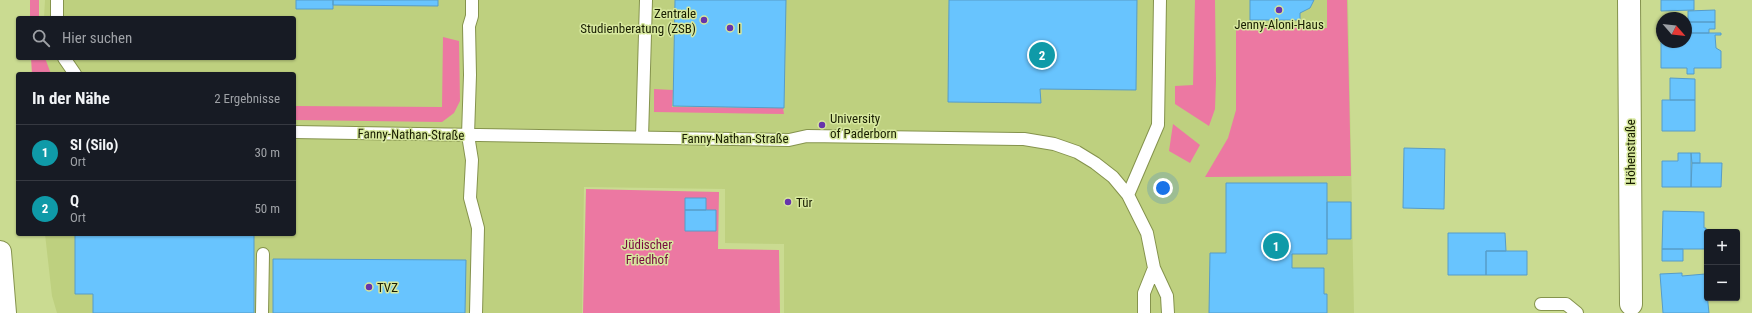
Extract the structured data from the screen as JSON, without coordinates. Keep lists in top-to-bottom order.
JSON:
{
  "streets": {
    "street": ["Höhenstraße"],
    "lane": ["Fanny-Nathan-Straße"]
  },
  "parks": ["Jüdischer Friedhof"],
  "places": [
    "Jenny-Aloni-Haus",
    "Zentrale Studienberatung (ZSB)",
    "I",
    "University of Paderborn",
    "Tür",
    "TVZ"
  ],
  "north": "bottom right",
  "page": {
    "search": "Hier suchen",
    "pins": ["2", "1"],
    "heading": ["In der Nähe", "2 Ergebnisse"],
    "list": [
      {
        "mark": "1",
        "name": "SI (Silo)",
        "note": "Ort",
        "value": "30 m"
      },
      {
        "mark": "2",
        "name": "Q",
        "note": "Ort",
        "value": "50 m"
      }
    ],
    "map_buttons": ["+", "−"]
  }
}
